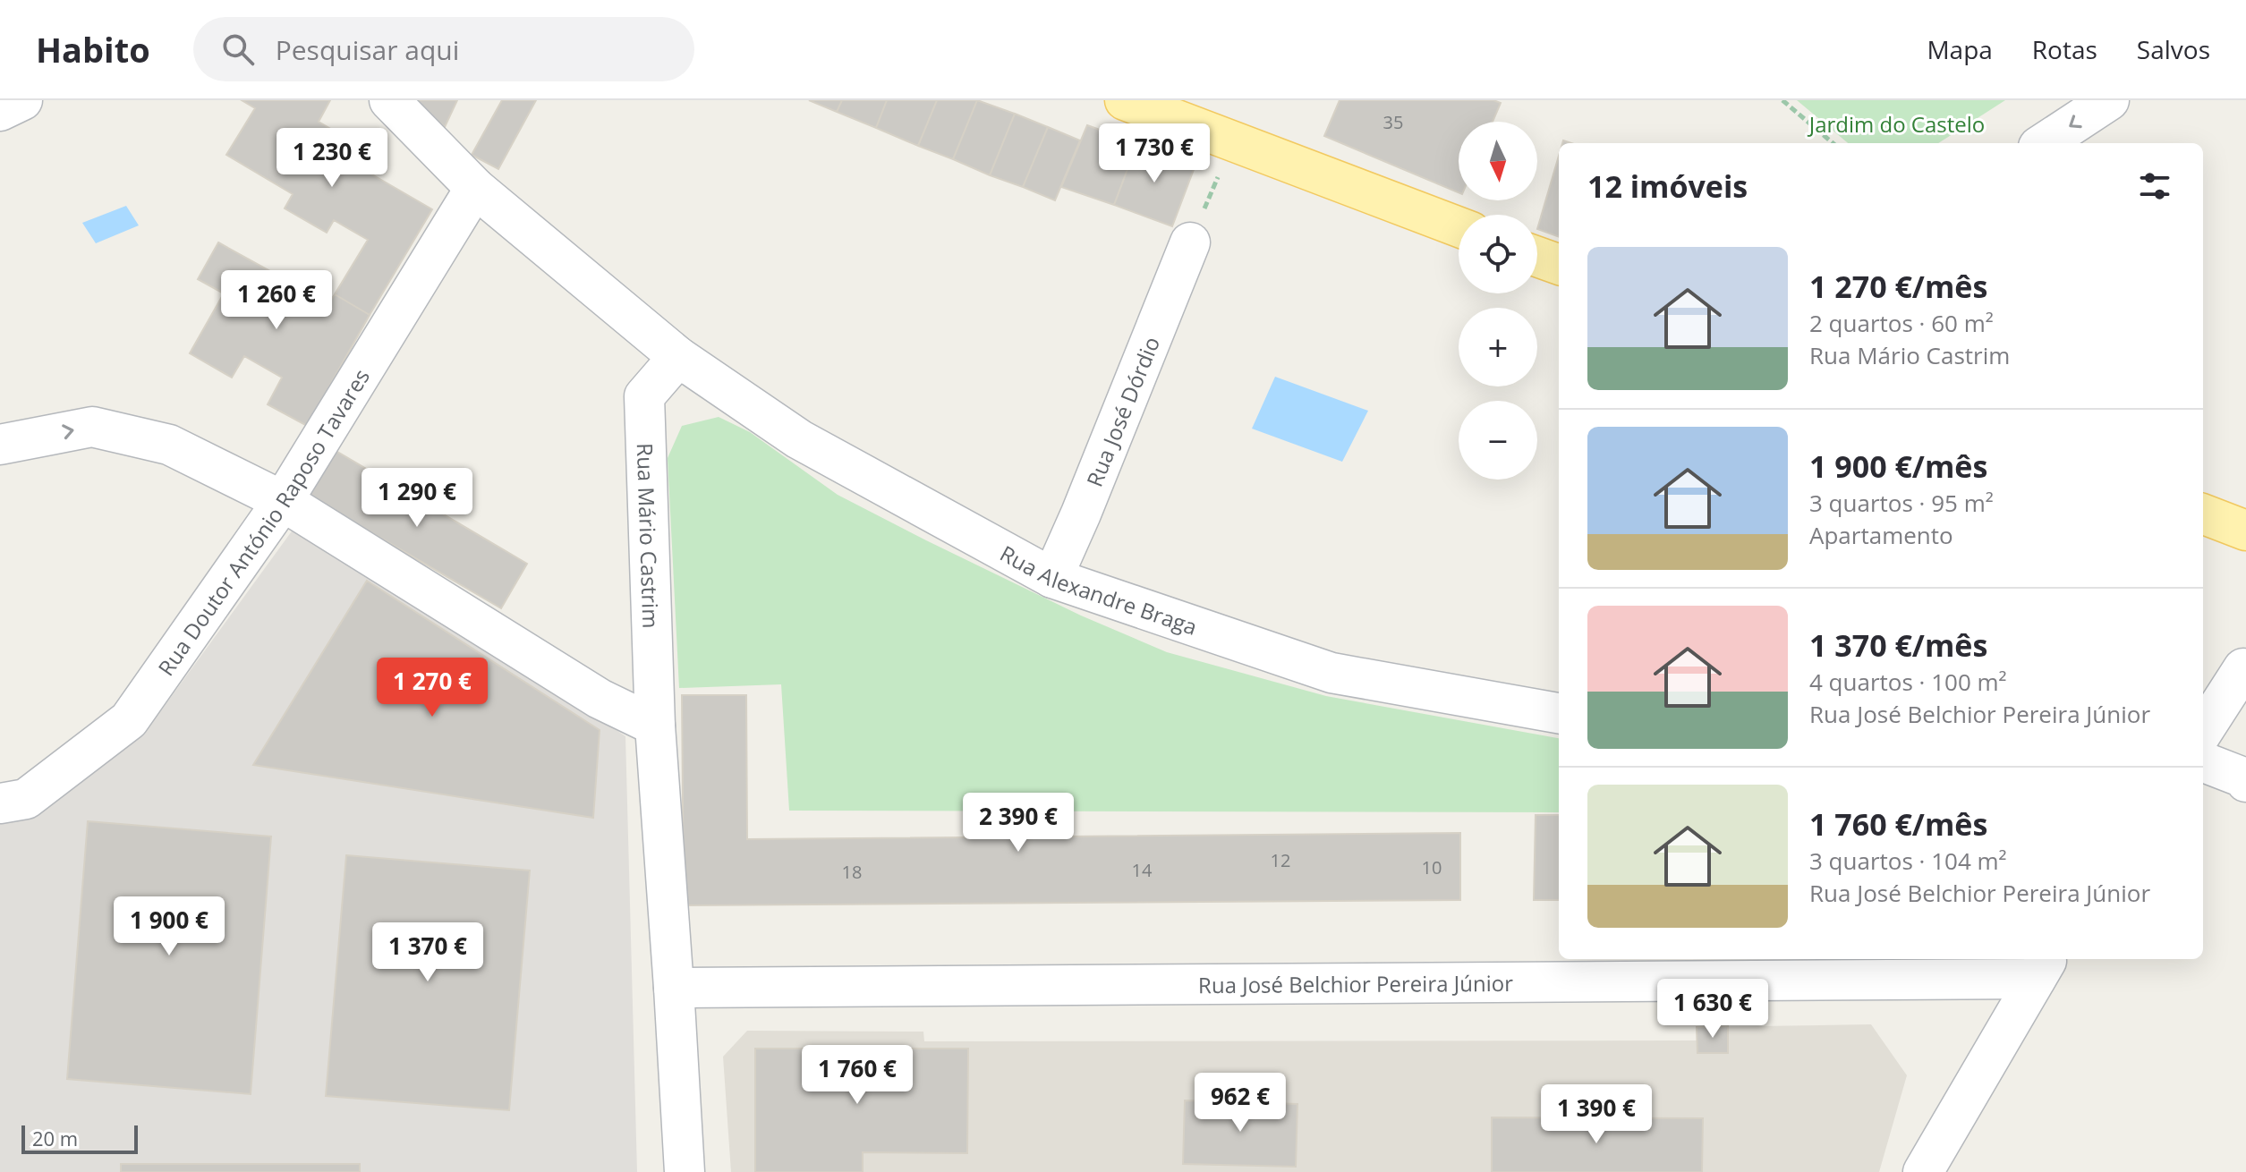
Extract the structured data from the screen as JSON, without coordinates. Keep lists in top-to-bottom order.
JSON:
{
  "streets": {
    "street": [
      "Rua José Dórdio",
      "Rua Doutor António Raposo Tavares",
      "Rua Mário Castrim",
      "Rua Alexandre Braga",
      "Rua José Belchior Pereira Júnior"
    ]
  },
  "crossings": [
    ["Rua José Dórdio", "Rua Alexandre Braga"],
    ["Rua Doutor António Raposo Tavares", "Rua Alexandre Braga"],
    ["Rua Mário Castrim", "Rua Alexandre Braga"],
    ["Rua Mário Castrim", "Rua José Belchior Pereira Júnior"]
  ],
  "parks": ["Jardim do Castelo"],
  "house_numbers": [
    "35",
    "12",
    "10",
    "14",
    "18"
  ],
  "scale_bar": "20 m",
  "north": "bottom",
  "page": {
    "header": "Habito",
    "search": "Pesquisar aqui",
    "nav": ["Mapa", "Rotas", "Salvos"],
    "map_buttons": ["+", "−"],
    "price": [
      "1 730 €",
      "1 230 €",
      "1 260 €",
      "1 290 €",
      "1 270 €",
      "2 390 €",
      "1 900 €",
      "1 370 €",
      "1 630 €",
      "1 760 €",
      "962 €",
      "1 390 €"
    ],
    "heading": "12 imóveis",
    "list": [
      {
        "name": "1 270 €/mês",
        "note": "2 quartos · 60 m² · Rua Mário Castrim"
      },
      {
        "name": "1 900 €/mês",
        "note": "3 quartos · 95 m² · Apartamento"
      },
      {
        "name": "1 370 €/mês",
        "note": "4 quartos · 100 m² · Rua José Belchior Pereira Júnior"
      },
      {
        "name": "1 760 €/mês",
        "note": "3 quartos · 104 m² · Rua José Belchior Pereira Júnior"
      }
    ],
    "scale": "20 m"
  }
}
